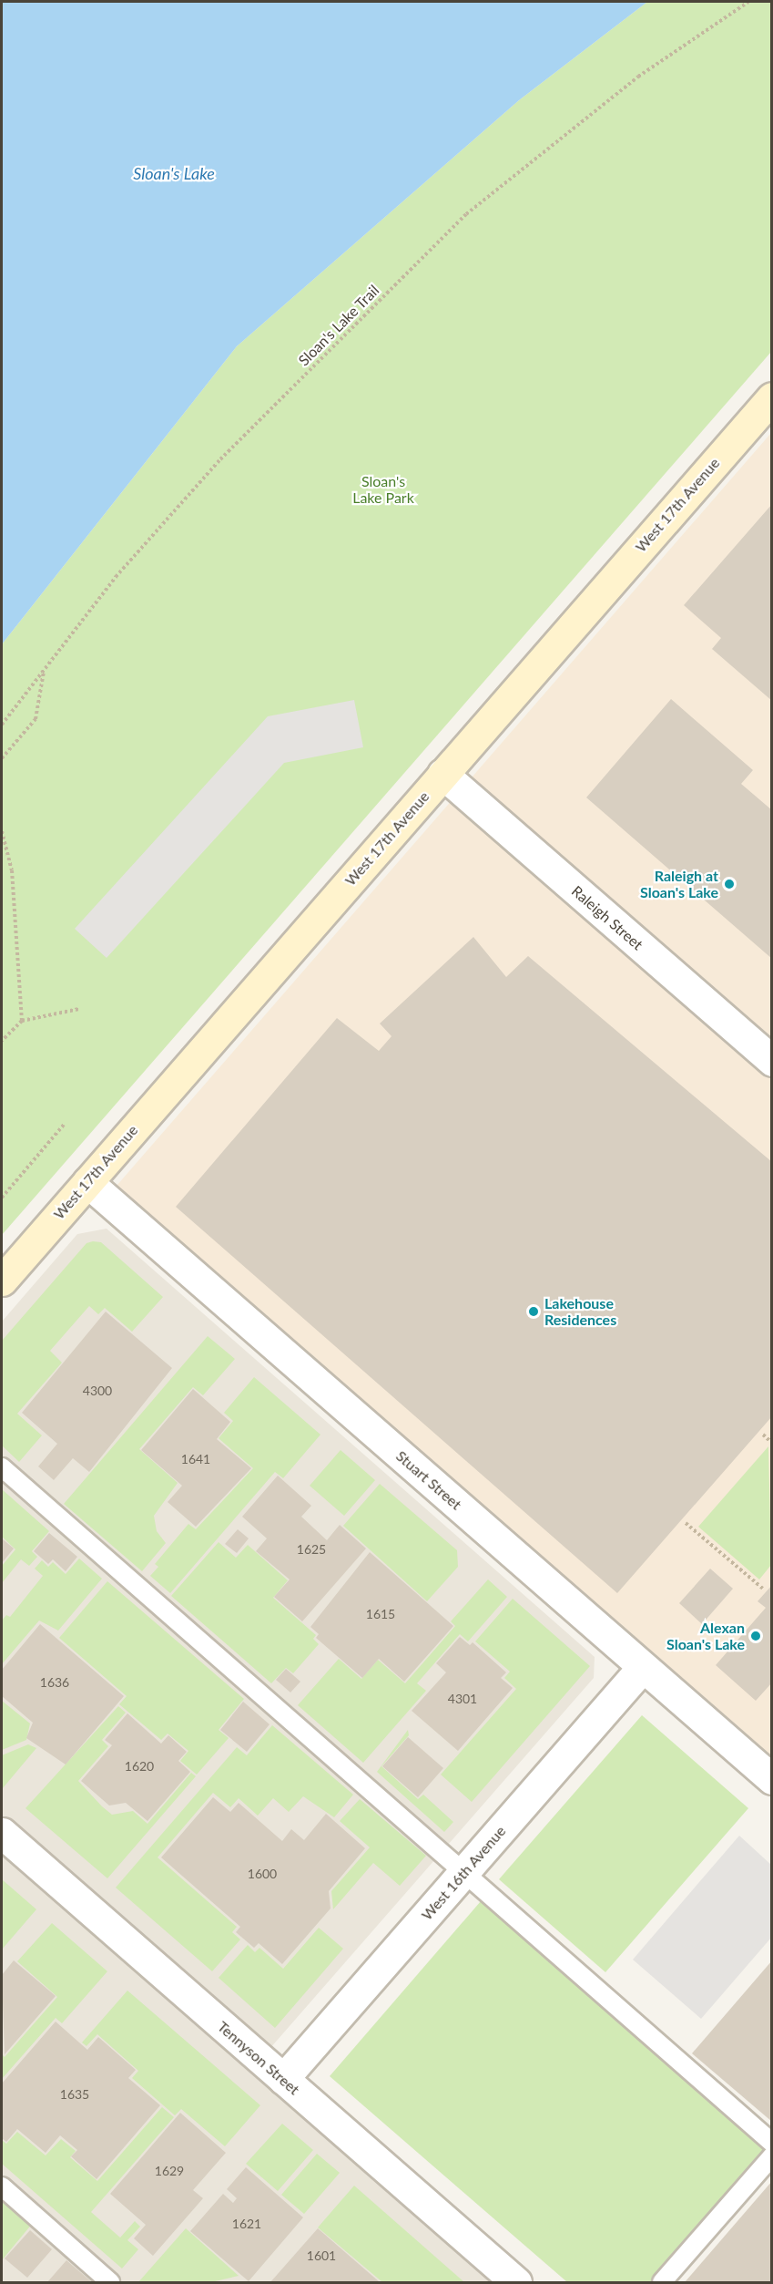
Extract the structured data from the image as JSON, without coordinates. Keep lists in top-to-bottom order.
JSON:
{
  "streets": {
    "street": [
      "West 17th Avenue",
      "Raleigh Street",
      "Stuart Street",
      "West 16th Avenue",
      "Tennyson Street"
    ],
    "path": ["Sloan's Lake Trail"]
  },
  "crossings": [
    ["West 17th Avenue", "Raleigh Street"],
    ["West 17th Avenue", "Stuart Street"],
    ["Stuart Street", "West 16th Avenue"],
    ["West 16th Avenue", "Tennyson Street"]
  ],
  "water": ["Sloan's Lake"],
  "parks": ["Sloan's Lake Park"],
  "places": ["Raleigh at Sloan's Lake", "Lakehouse Residences", "Alexan Sloan's Lake"],
  "house_numbers": [
    "4300",
    "1641",
    "1625",
    "1615",
    "1636",
    "4301",
    "1620",
    "1600",
    "1635",
    "1629",
    "1621",
    "1601"
  ]
}
